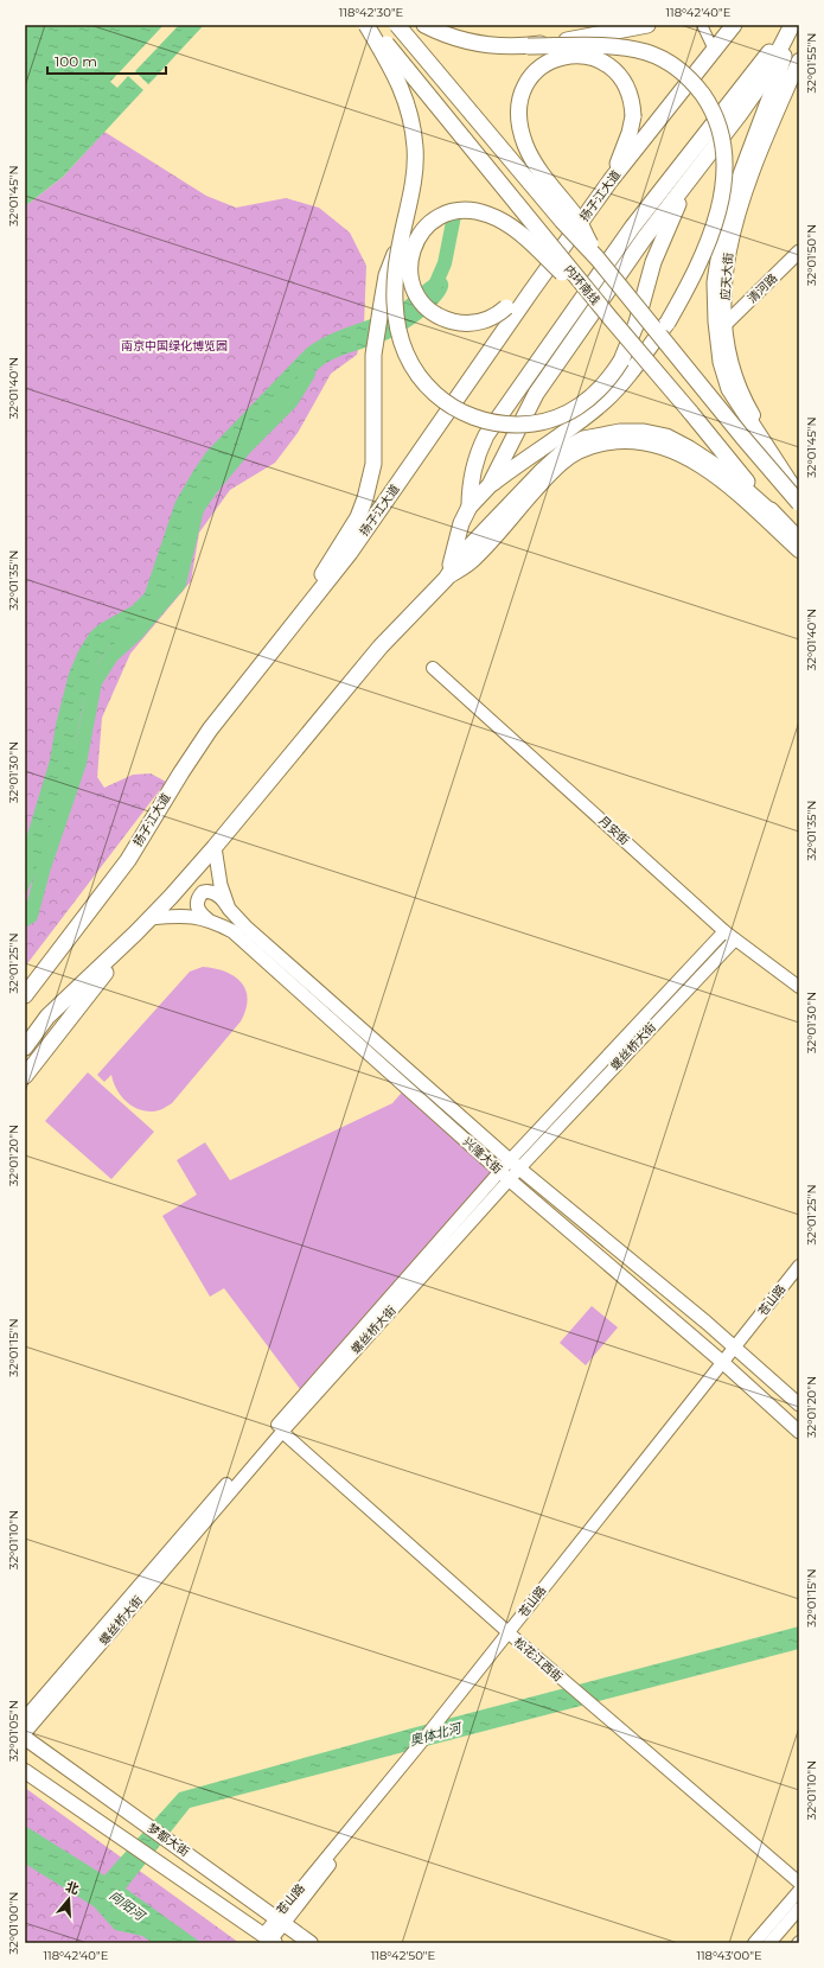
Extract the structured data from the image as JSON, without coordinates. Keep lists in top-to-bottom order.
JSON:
{
  "streets": {
    "highway": ["扬子江大道", "内环南线"],
    "main road": [
      "应天大街",
      "清河路",
      "兴隆大街",
      "梦都大街"
    ],
    "street": [
      "月安街",
      "螺丝桥大街",
      "苍山路",
      "松花江西街"
    ]
  },
  "crossings": [
    ["应天大街", "清河路"],
    ["月安街", "螺丝桥大街"],
    ["螺丝桥大街", "兴隆大街"],
    ["螺丝桥大街", "松花江西街"],
    ["兴隆大街", "苍山路"],
    ["苍山路", "松花江西街"],
    ["苍山路", "梦都大街"]
  ],
  "water": ["奥体北河", "向阳河"],
  "parks": ["南京中国绿化博览园"],
  "scale_bar": "100 m",
  "north": "top",
  "coordinates": [
    "118°42'30\"E",
    "118°42'40\"E",
    "32°01'55\"N",
    "32°01'45\"N",
    "32°01'50\"N",
    "32°01'40\"N",
    "32°01'35\"N",
    "32°01'30\"N",
    "32°01'25\"N",
    "32°01'20\"N",
    "32°01'15\"N",
    "32°01'10\"N",
    "32°01'05\"N",
    "32°01'00\"N",
    "118°42'50\"E",
    "118°43'00\"E"
  ]
}
